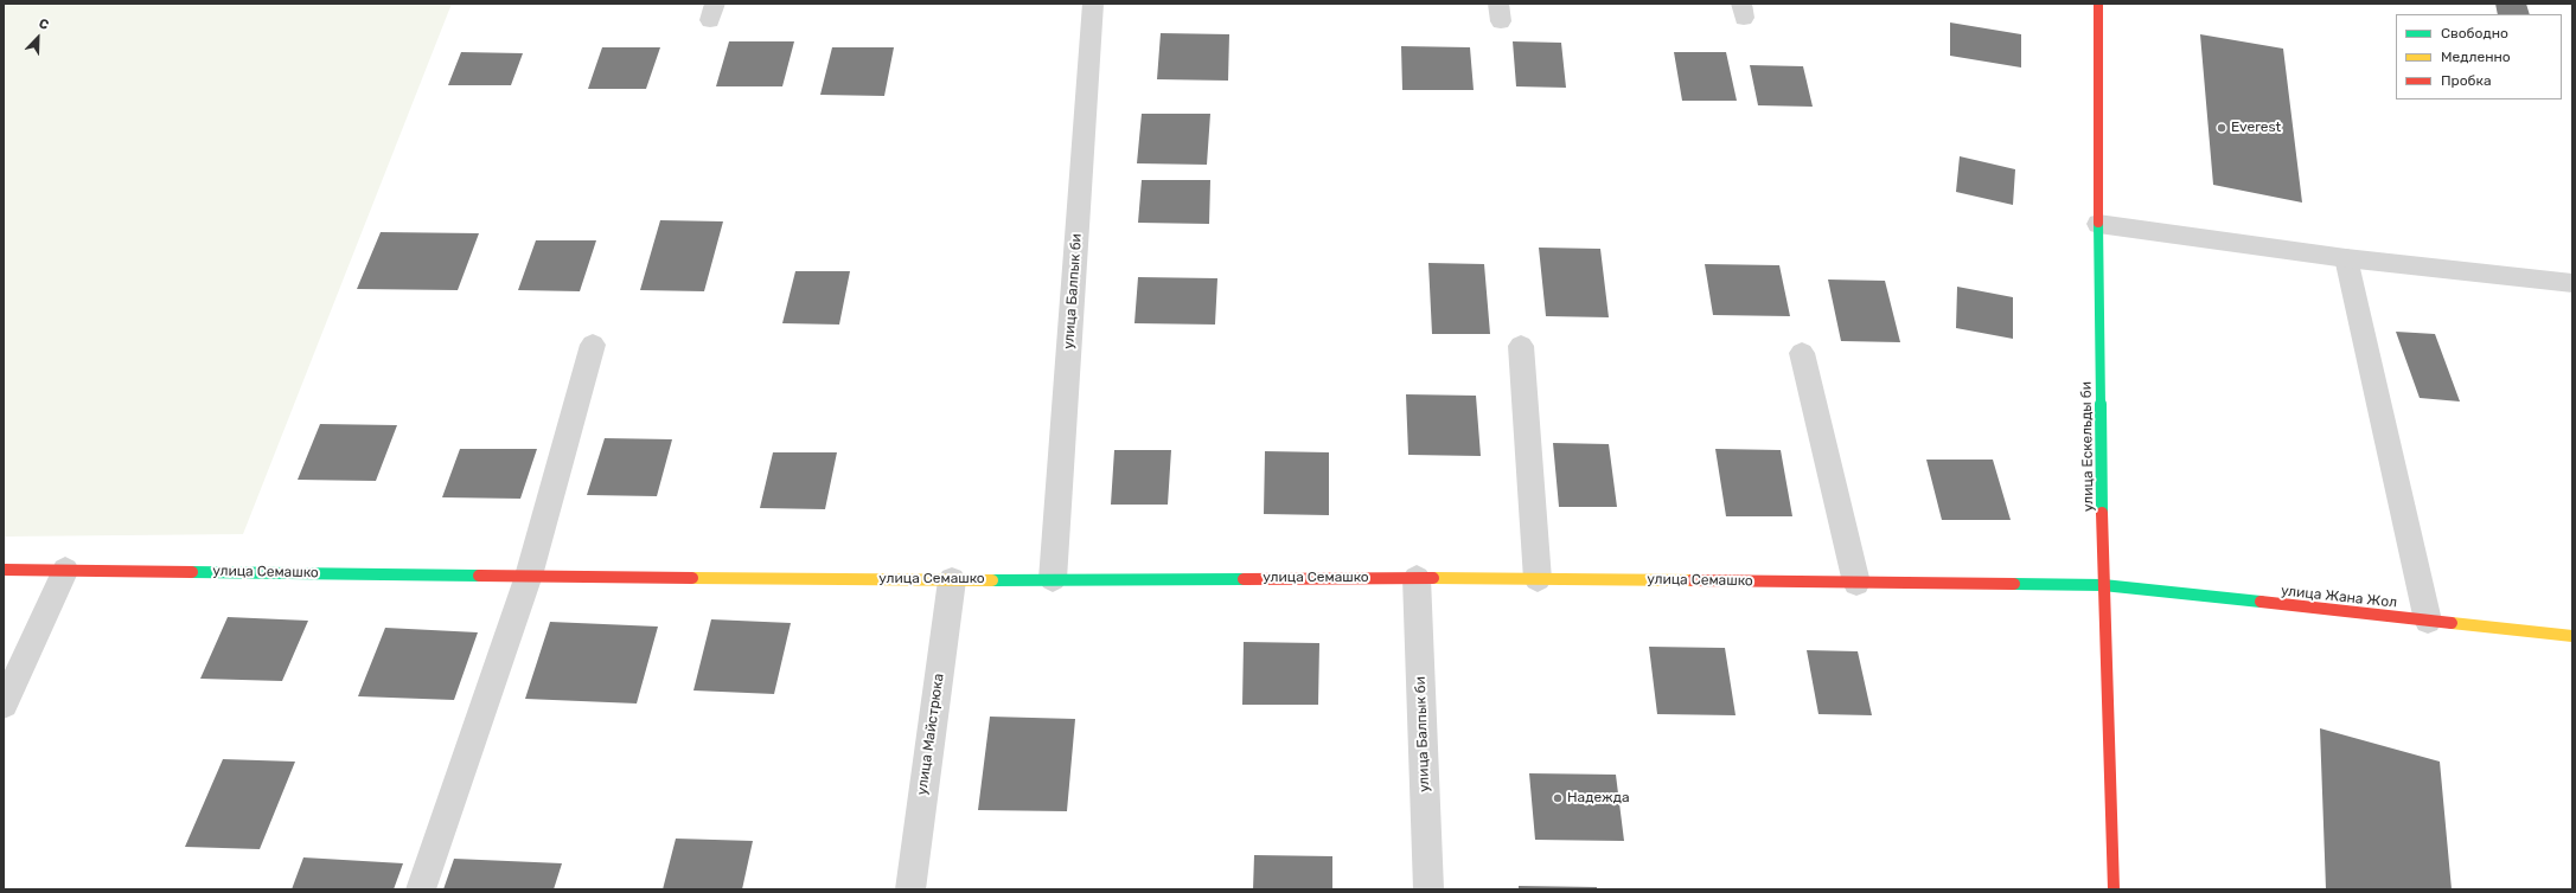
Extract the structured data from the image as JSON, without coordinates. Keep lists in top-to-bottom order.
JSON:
{
  "streets": {
    "street": [
      "улица Балпык би",
      "улица Ескельды би",
      "улица Семашко",
      "улица Жана Жол",
      "улица Майстрюка"
    ]
  },
  "crossings": [
    ["улица Балпык би", "улица Семашко"],
    ["улица Ескельды би", "улица Семашко"],
    ["улица Ескельды би", "улица Жана Жол"],
    ["улица Семашко", "улица Жана Жол"],
    ["улица Семашко", "улица Майстрюка"]
  ],
  "places": ["Everest", "Надежда"],
  "legend": ["Свободно", "Медленно", "Пробка"],
  "north": "top right"
}
